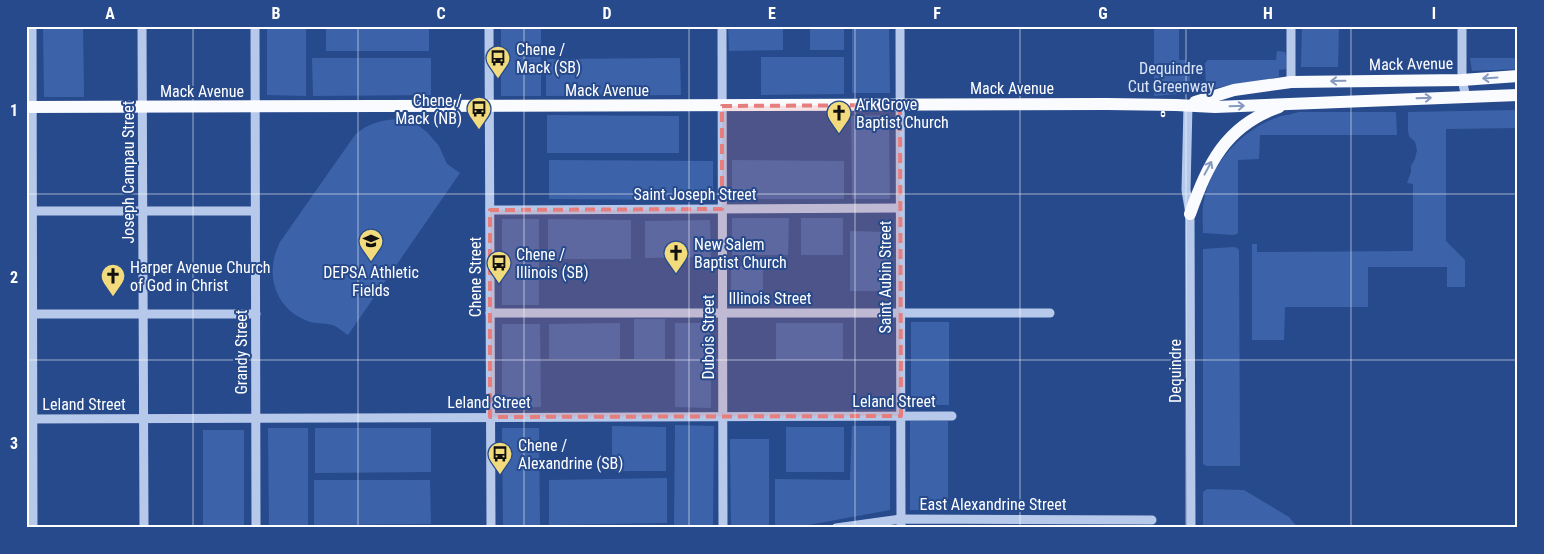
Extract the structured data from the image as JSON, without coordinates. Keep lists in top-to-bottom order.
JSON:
{
  "streets": {
    "main road": ["Mack Avenue"],
    "street": [
      "Joseph Campau Street",
      "Saint Joseph Street",
      "Chene Street",
      "Saint Aubin Street",
      "Illinois Street",
      "Dubois Street",
      "Grandy Street",
      "Dequindre",
      "Leland Street",
      "East Alexandrine Street"
    ]
  },
  "crossings": [
    ["Mack Avenue", "Joseph Campau Street"],
    ["Mack Avenue", "Chene Street"],
    ["Mack Avenue", "Saint Aubin Street"],
    ["Mack Avenue", "Dubois Street"],
    ["Mack Avenue", "Grandy Street"],
    ["Mack Avenue", "Dequindre"],
    ["Joseph Campau Street", "Leland Street"],
    ["Saint Joseph Street", "Chene Street"],
    ["Saint Joseph Street", "Saint Aubin Street"],
    ["Saint Joseph Street", "Dubois Street"],
    ["Chene Street", "Illinois Street"],
    ["Chene Street", "Leland Street"],
    ["Saint Aubin Street", "Illinois Street"],
    ["Saint Aubin Street", "Leland Street"],
    ["Saint Aubin Street", "East Alexandrine Street"],
    ["Illinois Street", "Dubois Street"],
    ["Dubois Street", "Leland Street"],
    ["Grandy Street", "Leland Street"]
  ],
  "parks": ["Dequindre Cut Greenway"],
  "places": {
    "bus stop": [
      "Chene / Mack (SB)",
      "Chene / Mack (NB)",
      "Chene / Illinois (SB)",
      "Chene / Alexandrine (SB)"
    ],
    "church": ["Ark Grove Baptist Church", "New Salem Baptist Church", "Harper Avenue Church of God in Christ"],
    "school or university": ["DEPSA Athletic Fields"]
  },
  "grid": {
    "columns": [
      "A",
      "B",
      "C",
      "D",
      "E",
      "F",
      "G",
      "H",
      "I"
    ],
    "rows": ["1", "2", "3"]
  }
}
